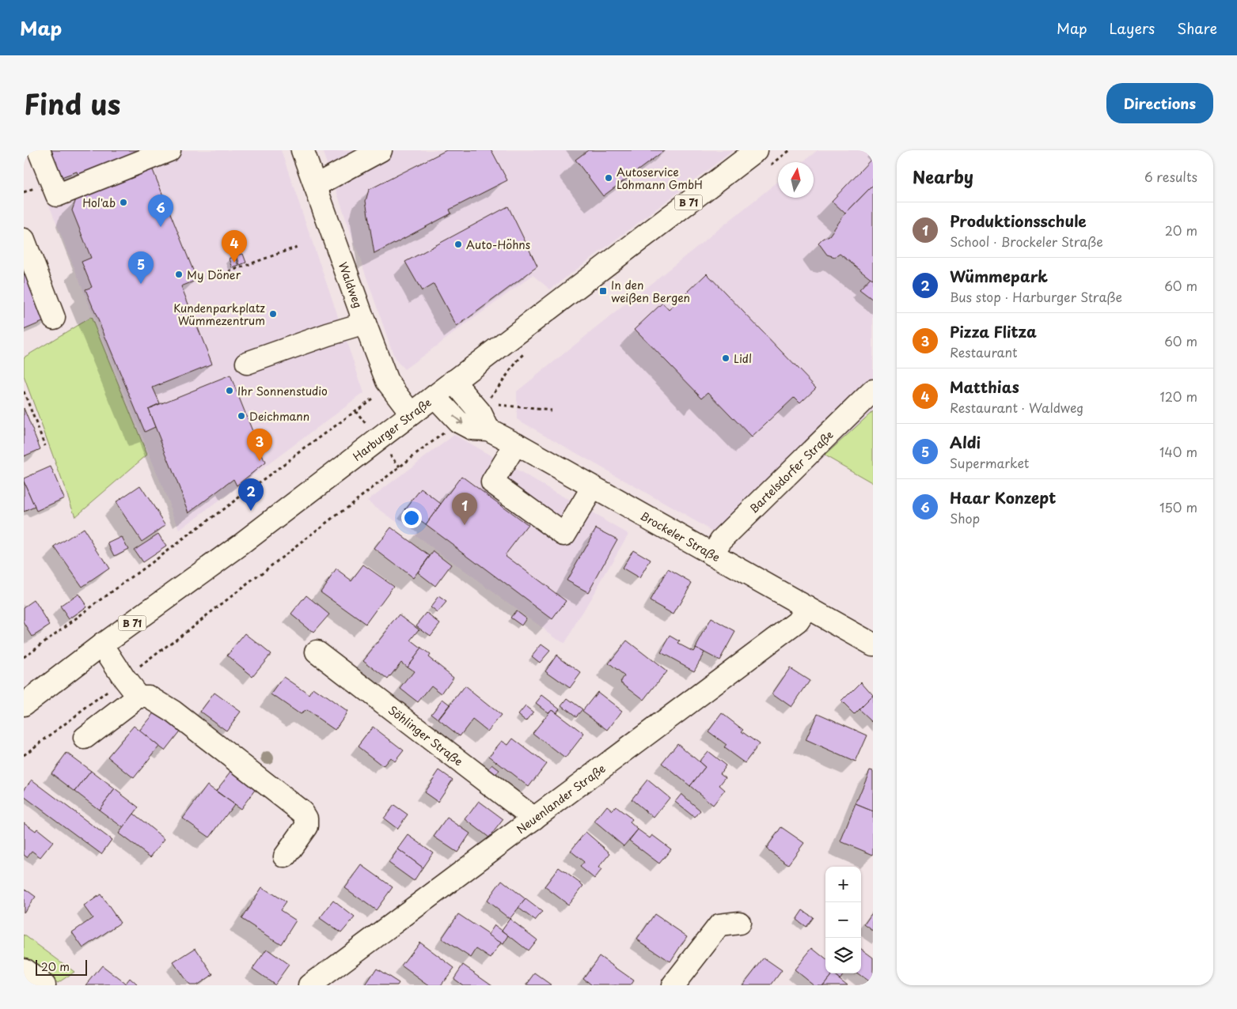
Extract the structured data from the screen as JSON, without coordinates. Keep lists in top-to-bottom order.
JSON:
{
  "streets": {
    "street": [
      "B 71",
      "Waldweg",
      "Harburger Straße",
      "Bartelsdorfer Straße",
      "Brockeler Straße",
      "Söhlinger Straße",
      "Neuenlander Straße"
    ]
  },
  "crossings": [
    ["Waldweg", "Harburger Straße"],
    ["Harburger Straße", "Brockeler Straße"],
    ["Bartelsdorfer Straße", "Brockeler Straße"],
    ["Brockeler Straße", "Neuenlander Straße"],
    ["Söhlinger Straße", "Neuenlander Straße"]
  ],
  "places": {
    "other": [
      "Autoservice Lohmann GmbH",
      "Hol'ab",
      "Auto-Höhns",
      "My Döner",
      "Kundenparkplatz Wümmezentrum",
      "Lidl",
      "Ihr Sonnenstudio",
      "Deichmann"
    ],
    "transit": ["In den weißen Bergen"]
  },
  "scale_bar": "20 m",
  "north": "top",
  "page": {
    "header": "Map",
    "nav": ["Map", "Layers", "Share"],
    "title": "Find us",
    "buttons": "Directions",
    "heading": ["Nearby", "6 results"],
    "pins": [
      "6",
      "4",
      "5",
      "3",
      "2",
      "1"
    ],
    "list": [
      {
        "mark": "1",
        "name": "Produktionsschule",
        "note": "School · Brockeler Straße",
        "value": "20 m"
      },
      {
        "mark": "2",
        "name": "Wümmepark",
        "note": "Bus stop · Harburger Straße",
        "value": "60 m"
      },
      {
        "mark": "3",
        "name": "Pizza Flitza",
        "note": "Restaurant",
        "value": "60 m"
      },
      {
        "mark": "4",
        "name": "Matthias",
        "note": "Restaurant · Waldweg",
        "value": "120 m"
      },
      {
        "mark": "5",
        "name": "Aldi",
        "note": "Supermarket",
        "value": "140 m"
      },
      {
        "mark": "6",
        "name": "Haar Konzept",
        "note": "Shop",
        "value": "150 m"
      }
    ],
    "map_buttons": ["+", "−"],
    "scale": "20 m"
  }
}
